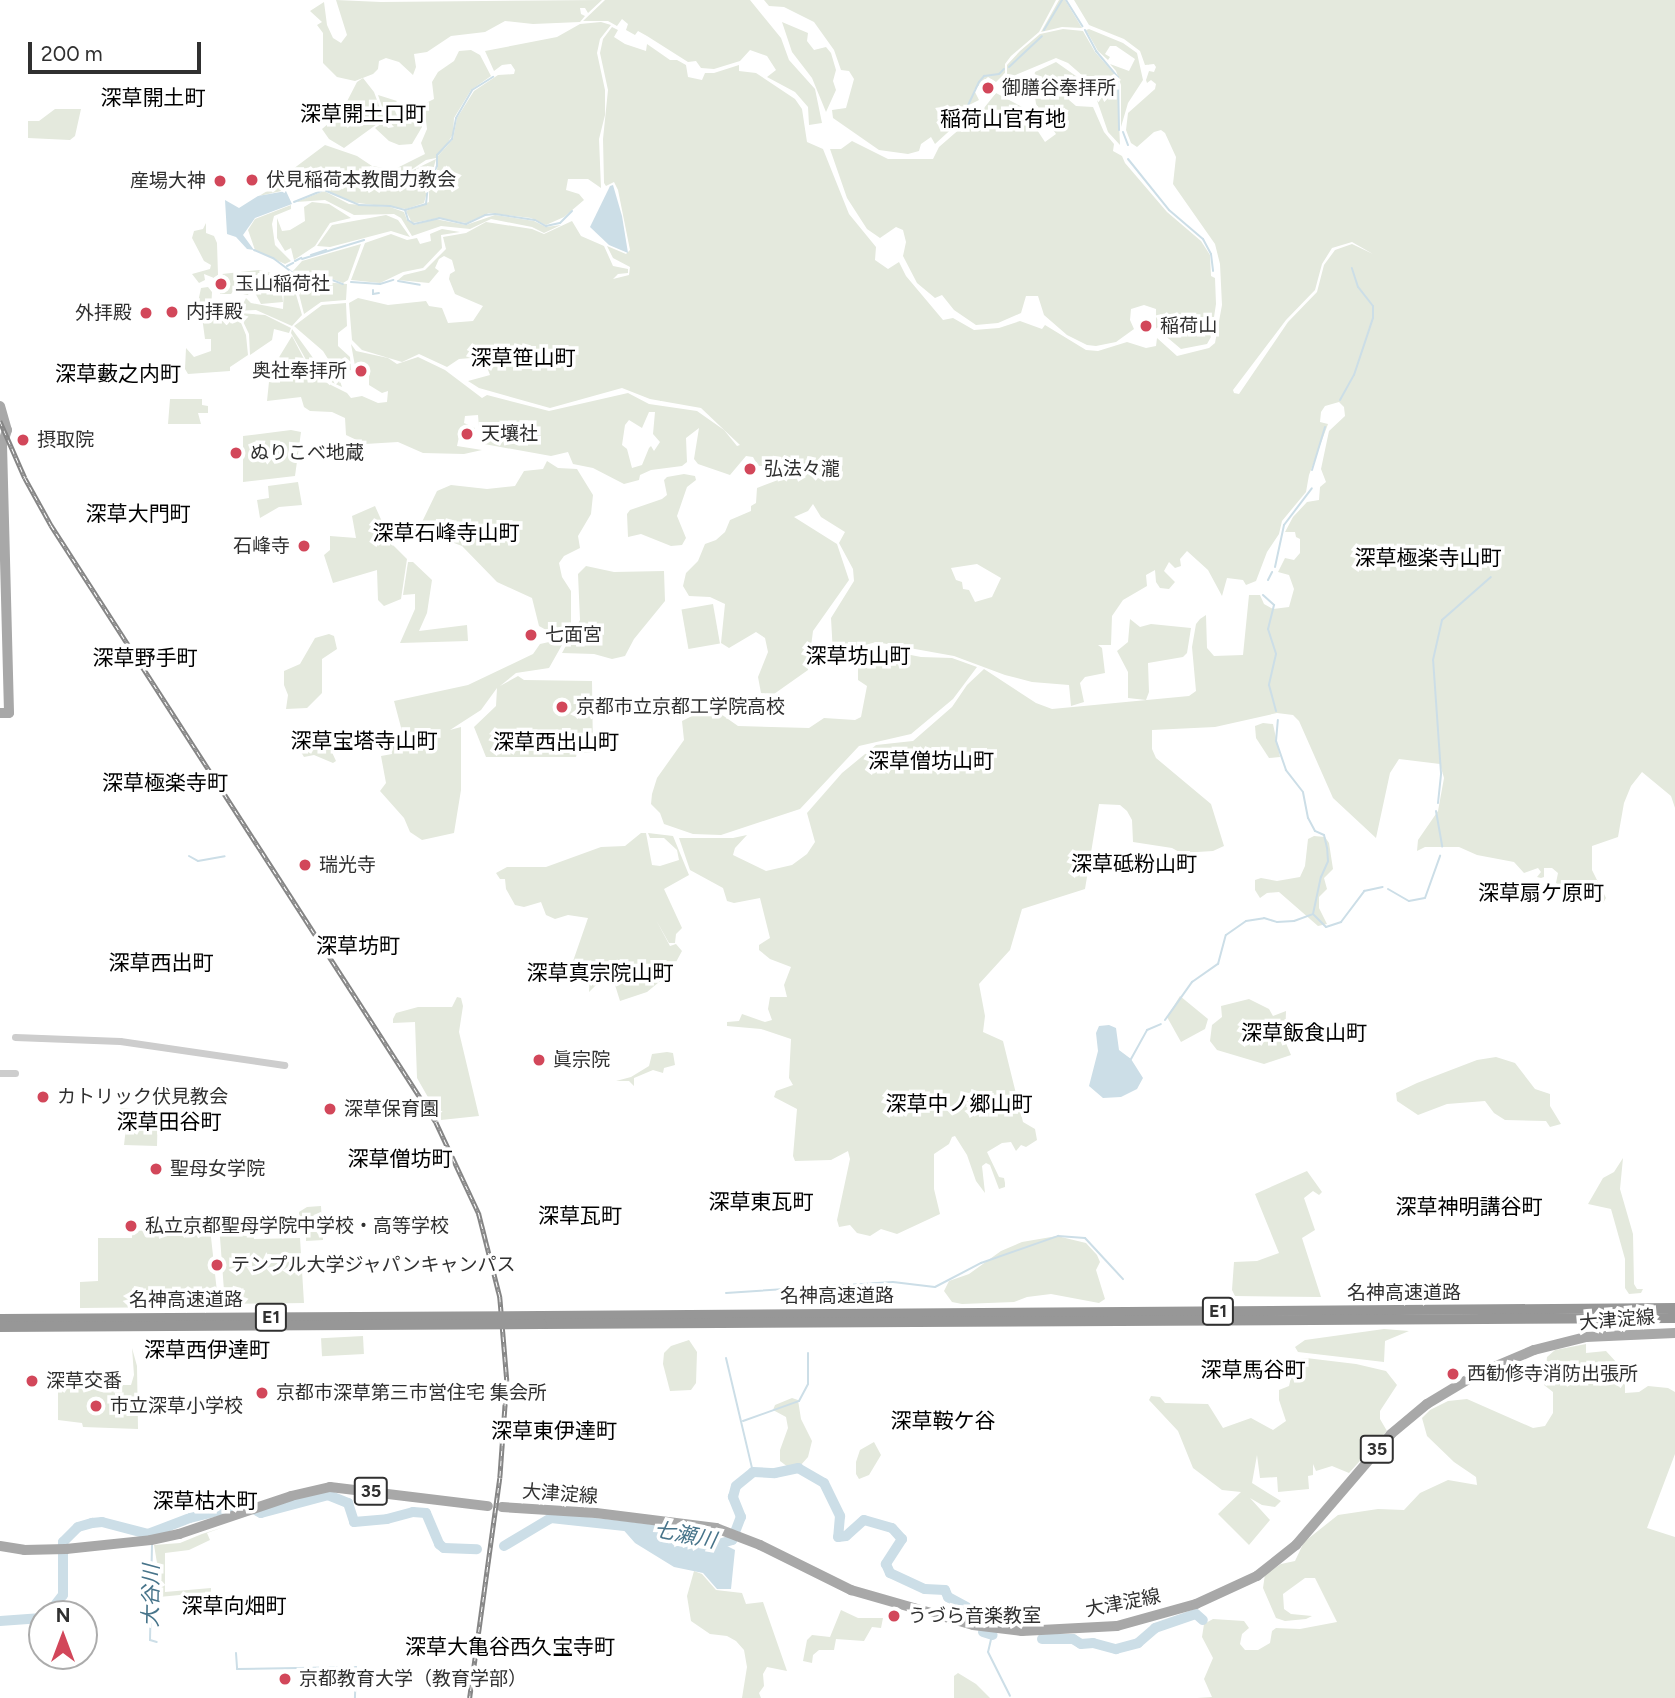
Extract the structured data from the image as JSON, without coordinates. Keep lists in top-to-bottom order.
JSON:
{
  "streets": {
    "highway": ["名神高速道路", "E1"],
    "main road": ["大津淀線", "35"]
  },
  "districts": [
    "深草開土町",
    "深草開土口町",
    "稲荷山官有地",
    "深草笹山町",
    "深草藪之内町",
    "深草大門町",
    "深草石峰寺山町",
    "深草極楽寺山町",
    "深草坊山町",
    "深草野手町",
    "深草宝塔寺山町",
    "深草西出山町",
    "深草僧坊山町",
    "深草極楽寺町",
    "深草砥粉山町",
    "深草扇ケ原町",
    "深草坊町",
    "深草西出町",
    "深草真宗院山町",
    "深草飯食山町",
    "深草中ノ郷山町",
    "深草田谷町",
    "深草僧坊町",
    "深草東瓦町",
    "深草神明講谷町",
    "深草瓦町",
    "深草西伊達町",
    "深草馬谷町",
    "深草鞍ケ谷",
    "深草東伊達町",
    "深草枯木町",
    "深草向畑町",
    "深草大亀谷西久宝寺町"
  ],
  "water": ["七瀬川", "大谷川"],
  "places": [
    "御膳谷奉拝所",
    "伏見稲荷本教間力教会",
    "産場大神",
    "玉山稲荷社",
    "内拝殿",
    "外拝殿",
    "稲荷山",
    "奥社奉拝所",
    "天壤社",
    "摂取院",
    "ぬりこべ地蔵",
    "弘法々瀧",
    "石峰寺",
    "七面宮",
    "京都市立京都工学院高校",
    "瑞光寺",
    "眞宗院",
    "カトリック伏見教会",
    "深草保育園",
    "聖母女学院",
    "私立京都聖母学院中学校・高等学校",
    "テンプル大学ジャパンキャンパス",
    "西勧修寺消防出張所",
    "深草交番",
    "京都市深草第三市営住宅 集会所",
    "市立深草小学校",
    "うづら音楽教室",
    "京都教育大学（教育学部）"
  ],
  "scale_bar": "200 m",
  "north": "top"
}
